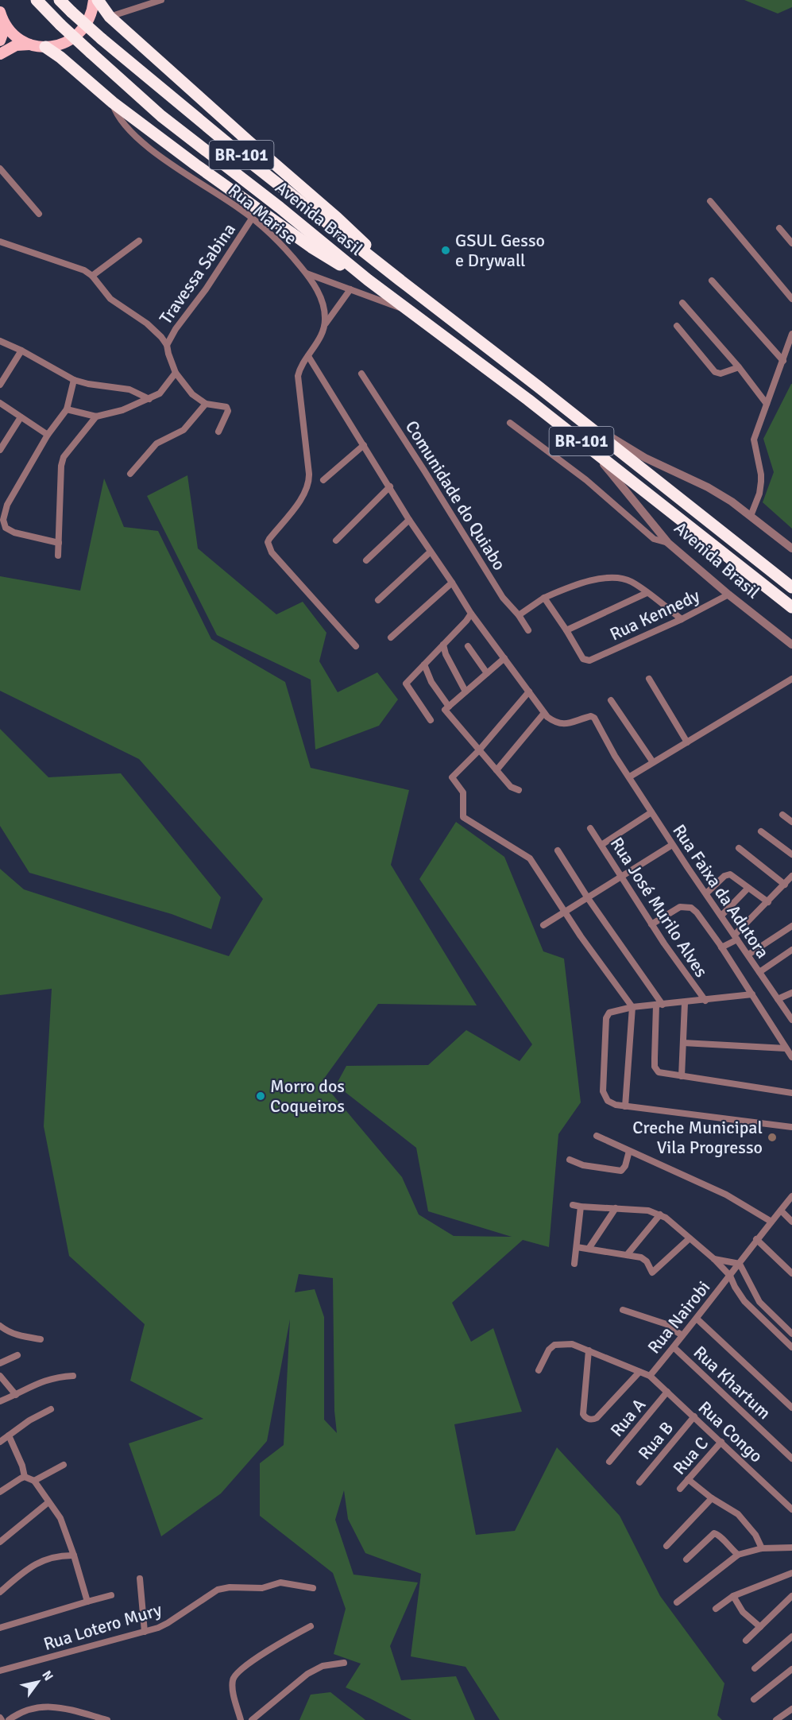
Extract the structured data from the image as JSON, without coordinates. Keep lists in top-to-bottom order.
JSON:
{
  "streets": {
    "highway": ["BR-101", "Avenida Brasil"],
    "street": [
      "Rua Marise",
      "Travessa Sabina",
      "Comunidade do Quiabo",
      "Rua Kennedy",
      "Rua Faixa da Adutora",
      "Rua José Murilo Alves",
      "Rua Nairobi",
      "Rua Khartum",
      "Rua A",
      "Rua Congo",
      "Rua B",
      "Rua C",
      "Rua Lotero Mury"
    ]
  },
  "crossings": [
    ["Rua Marise", "Travessa Sabina"],
    ["Avenida Brasil", "Rua Kennedy"],
    ["Rua Faixa da Adutora", "Rua José Murilo Alves"],
    ["Rua Nairobi", "Rua Khartum"],
    ["Rua Nairobi", "Rua Congo"],
    ["Rua A", "Rua Congo"],
    ["Rua Congo", "Rua B"],
    ["Rua Congo", "Rua C"]
  ],
  "places": ["GSUL Gesso e Drywall", "Morro dos Coqueiros", "Creche Municipal Vila Progresso"],
  "north": "top right"
}
